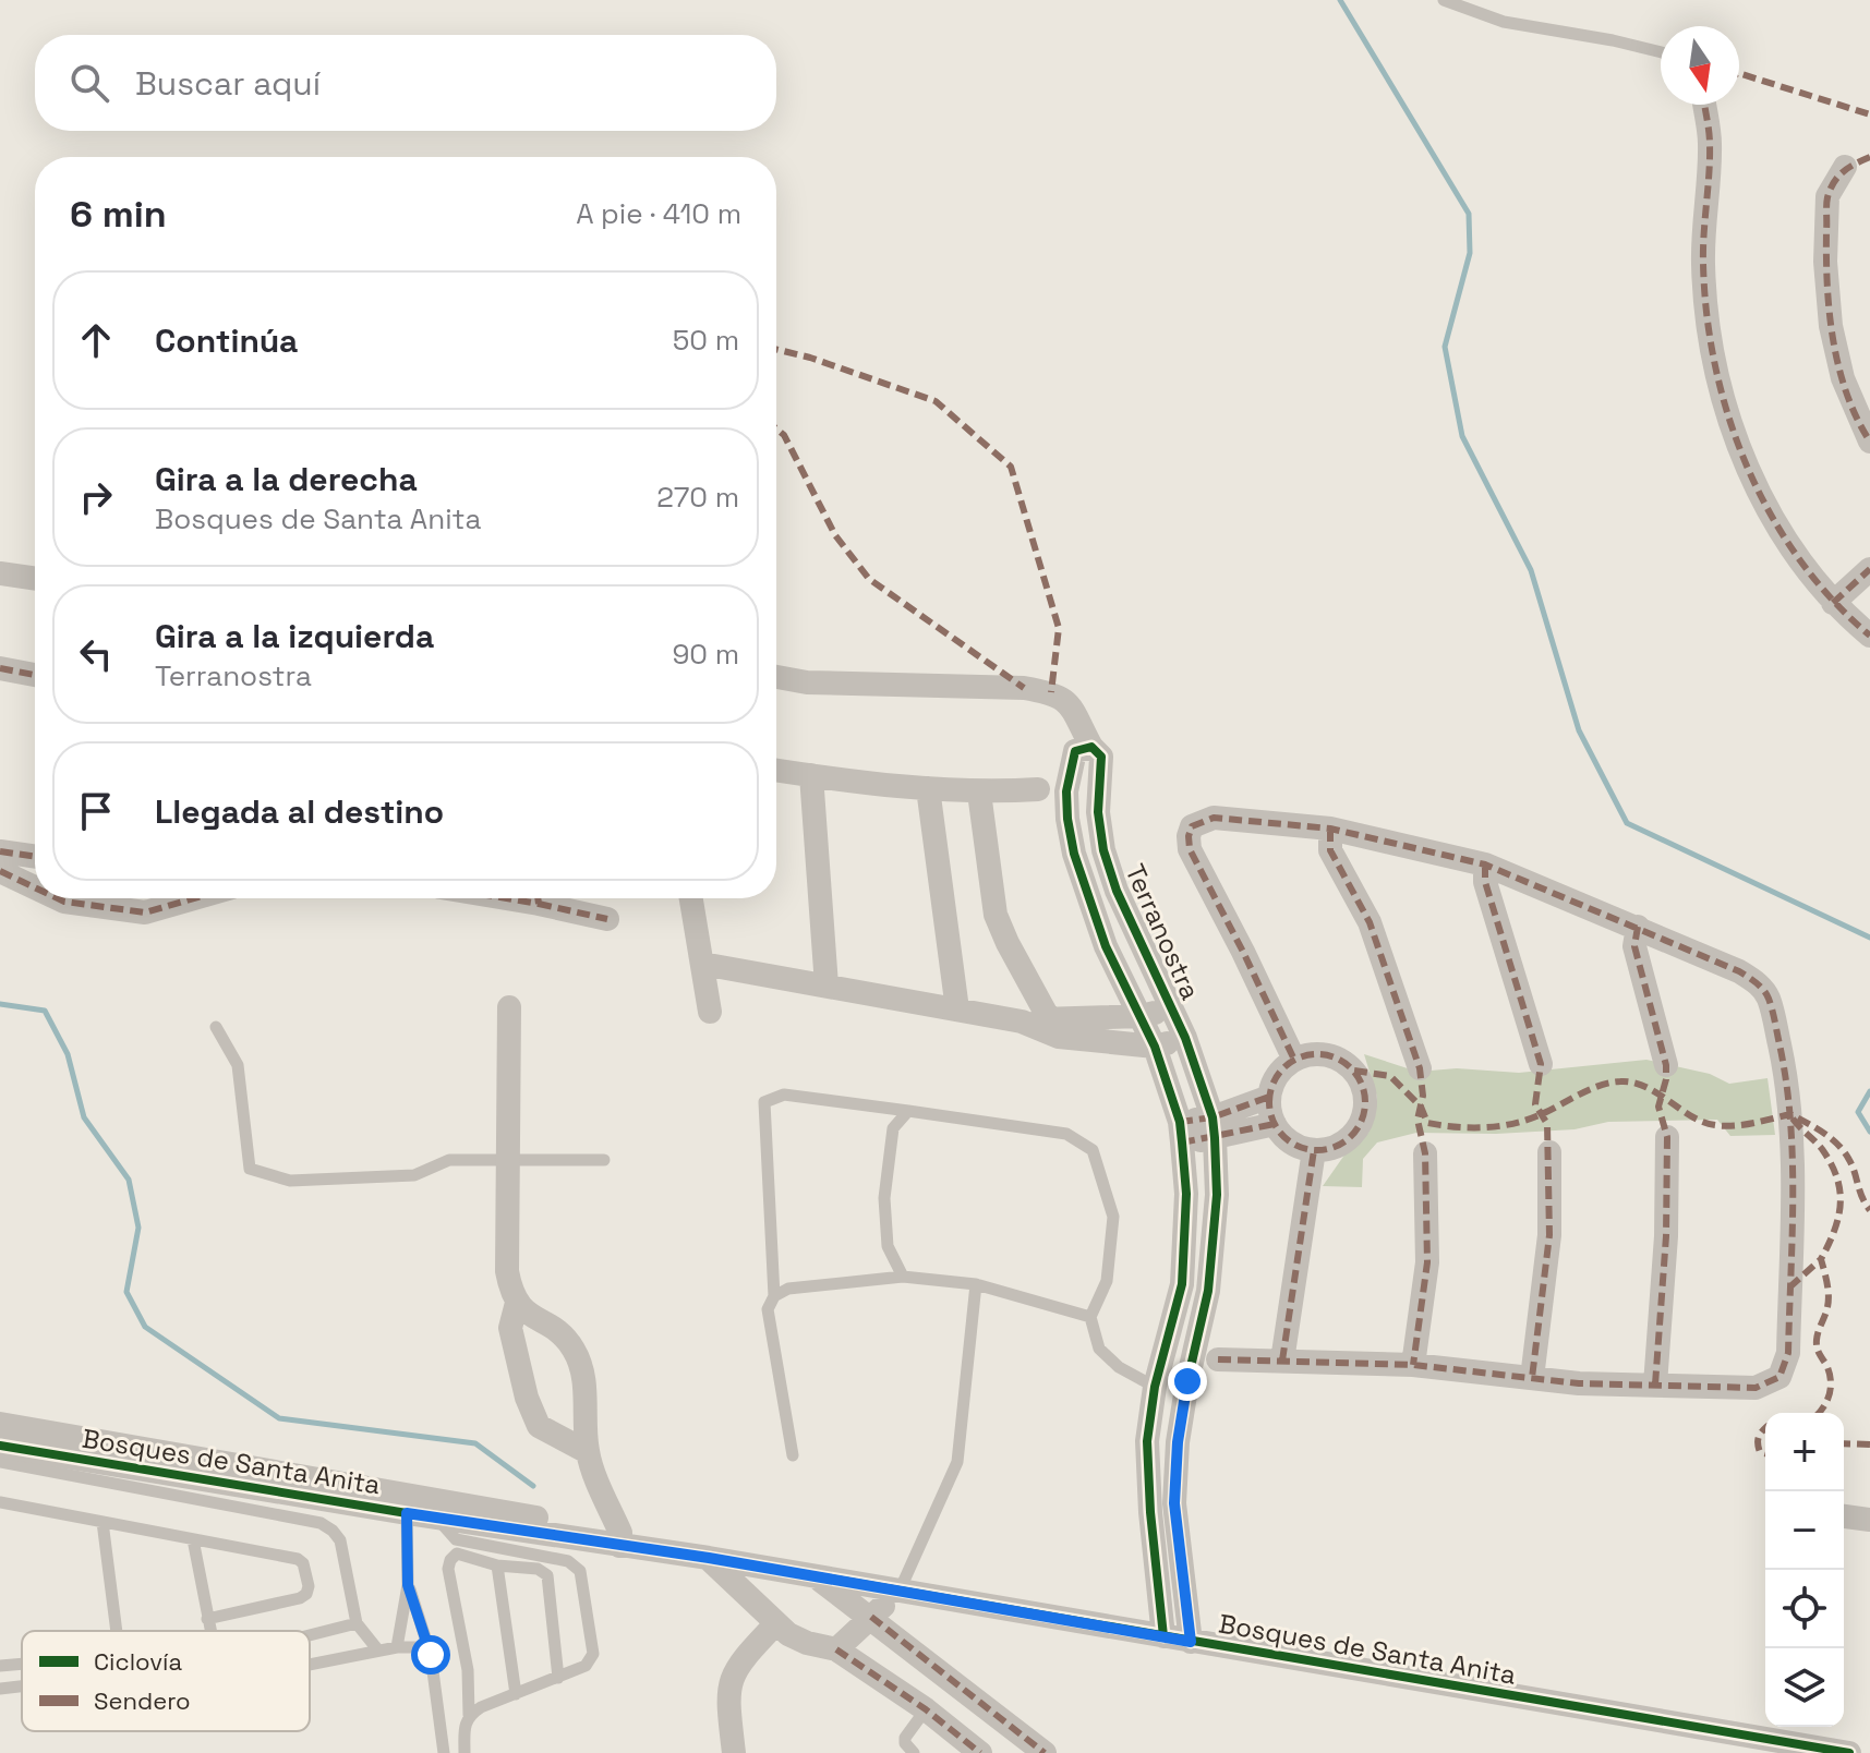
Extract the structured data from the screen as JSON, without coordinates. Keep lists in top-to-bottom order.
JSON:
{
  "streets": {
    "street": ["Terranostra", "Bosques de Santa Anita"]
  },
  "crossings": [
    ["Terranostra", "Bosques de Santa Anita"]
  ],
  "legend": ["Ciclovía", "Sendero"],
  "north": "bottom",
  "page": {
    "search": "Buscar aquí",
    "heading": ["6 min", "A pie · 410 m"],
    "list": [
      ["Continúa", "50 m"],
      ["Gira a la derecha", "Bosques de Santa Anita", "270 m"],
      ["Gira a la izquierda", "Terranostra", "90 m"],
      "Llegada al destino"
    ],
    "map_buttons": ["+", "−"]
  }
}
